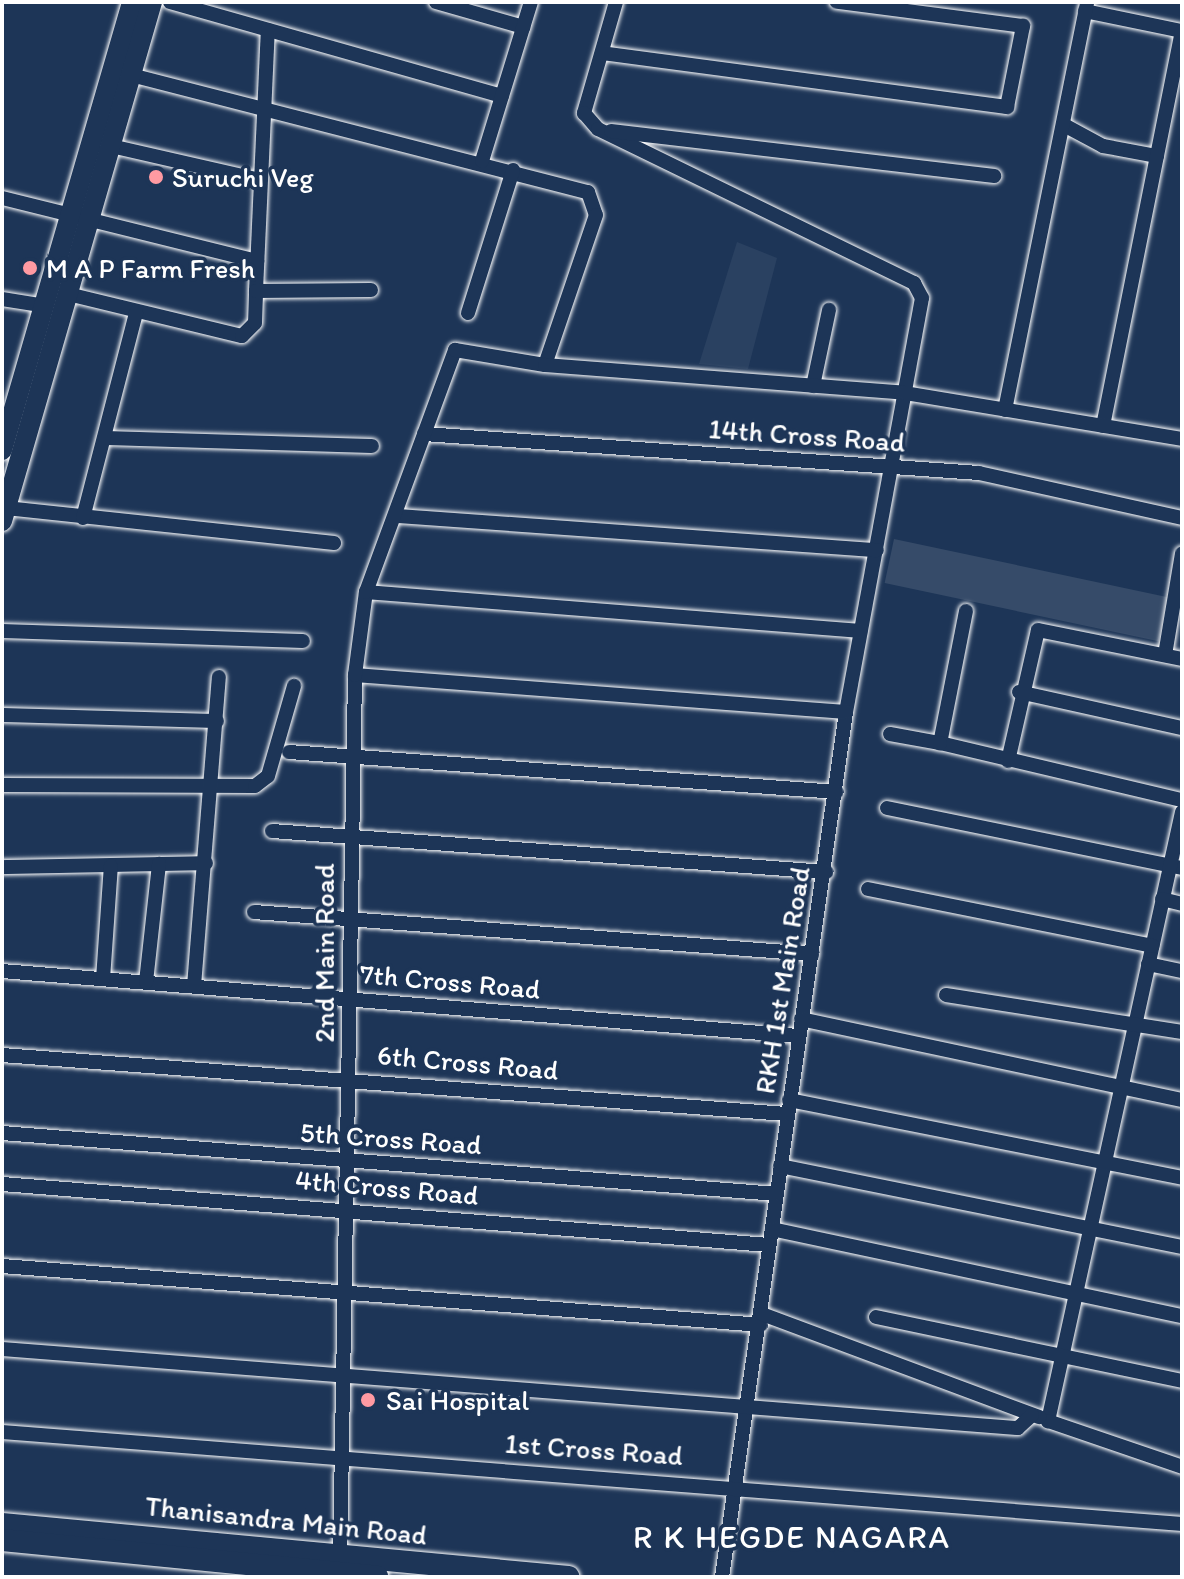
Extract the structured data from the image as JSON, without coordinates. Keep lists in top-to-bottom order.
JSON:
{
  "streets": {
    "main road": ["Thanisandra Main Road"],
    "street": [
      "14th Cross Road",
      "2nd Main Road",
      "RKH 1st Main Road",
      "7th Cross Road",
      "6th Cross Road",
      "5th Cross Road",
      "4th Cross Road",
      "1st Cross Road"
    ]
  },
  "crossings": [
    ["14th Cross Road", "2nd Main Road"],
    ["14th Cross Road", "RKH 1st Main Road"],
    ["2nd Main Road", "7th Cross Road"],
    ["2nd Main Road", "6th Cross Road"],
    ["2nd Main Road", "5th Cross Road"],
    ["2nd Main Road", "4th Cross Road"],
    ["2nd Main Road", "1st Cross Road"],
    ["2nd Main Road", "Thanisandra Main Road"],
    ["RKH 1st Main Road", "7th Cross Road"],
    ["RKH 1st Main Road", "6th Cross Road"],
    ["RKH 1st Main Road", "5th Cross Road"],
    ["RKH 1st Main Road", "4th Cross Road"],
    ["RKH 1st Main Road", "1st Cross Road"]
  ],
  "districts": ["R K HEGDE NAGARA"],
  "places": ["Suruchi Veg", "M A P Farm Fresh", "Sai Hospital"]
}
